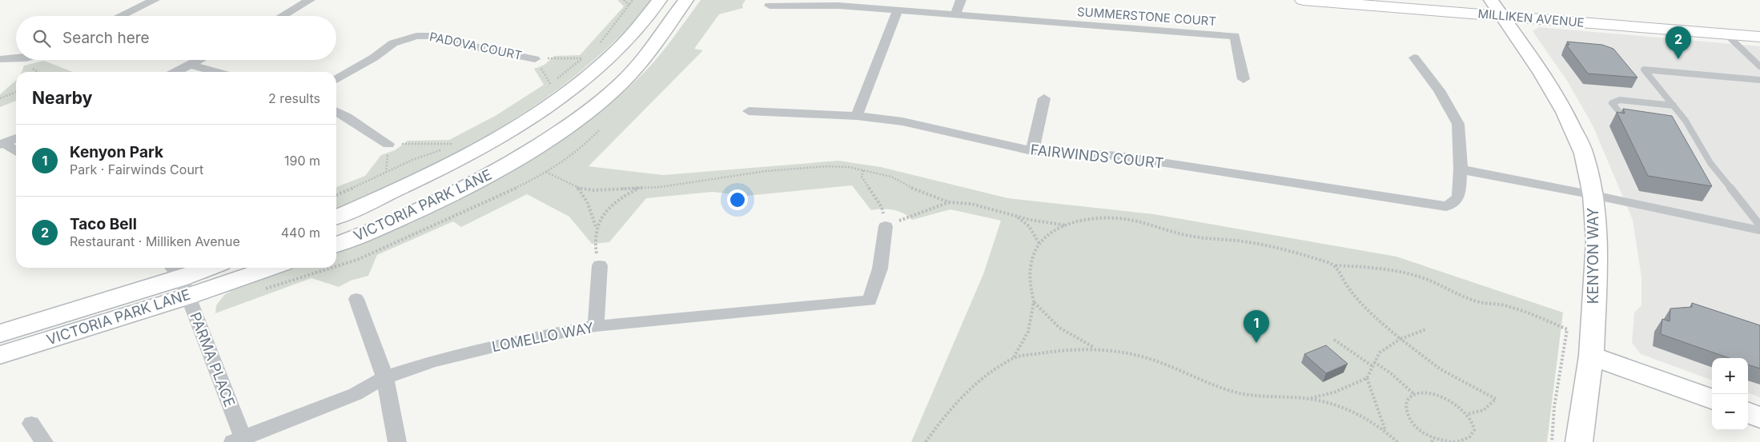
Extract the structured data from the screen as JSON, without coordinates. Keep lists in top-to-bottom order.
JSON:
{
  "streets": {
    "main road": ["MILLIKEN AVENUE"],
    "street": [
      "SUMMERSTONE COURT",
      "PADOVA COURT",
      "FAIRWINDS COURT",
      "VICTORIA PARK LANE",
      "KENYON WAY",
      "LOMELLO WAY",
      "PARMA PLACE"
    ]
  },
  "crossings": [
    ["MILLIKEN AVENUE", "KENYON WAY"],
    ["VICTORIA PARK LANE", "PARMA PLACE"],
    ["LOMELLO WAY", "PARMA PLACE"]
  ],
  "page": {
    "search": "Search here",
    "pins": ["2", "1"],
    "heading": ["Nearby", "2 results"],
    "list": [
      {
        "mark": "1",
        "name": "Kenyon Park",
        "note": "Park · Fairwinds Court",
        "value": "190 m"
      },
      {
        "mark": "2",
        "name": "Taco Bell",
        "note": "Restaurant · Milliken Avenue",
        "value": "440 m"
      }
    ],
    "map_buttons": ["+", "−"]
  }
}
